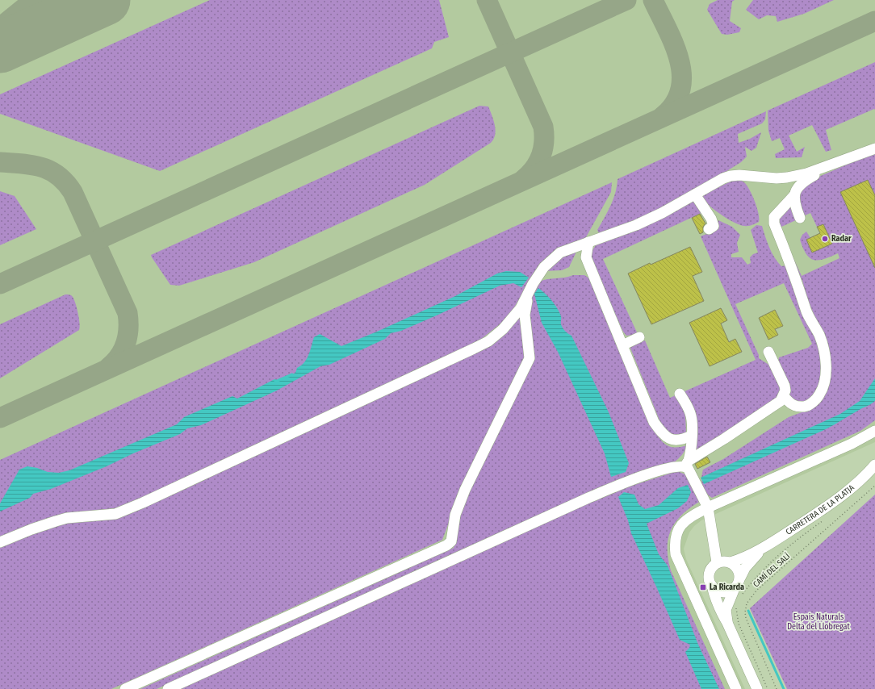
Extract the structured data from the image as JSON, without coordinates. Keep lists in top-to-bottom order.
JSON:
{
  "streets": {
    "street": ["CARRETERA DE LA PLATJA"],
    "path": ["CAMÍ DEL SALÍ"]
  },
  "parks": ["Espais Naturals Delta del Llobregat"],
  "places": {
    "other": ["Radar"],
    "transit": ["La Ricarda"]
  }
}
